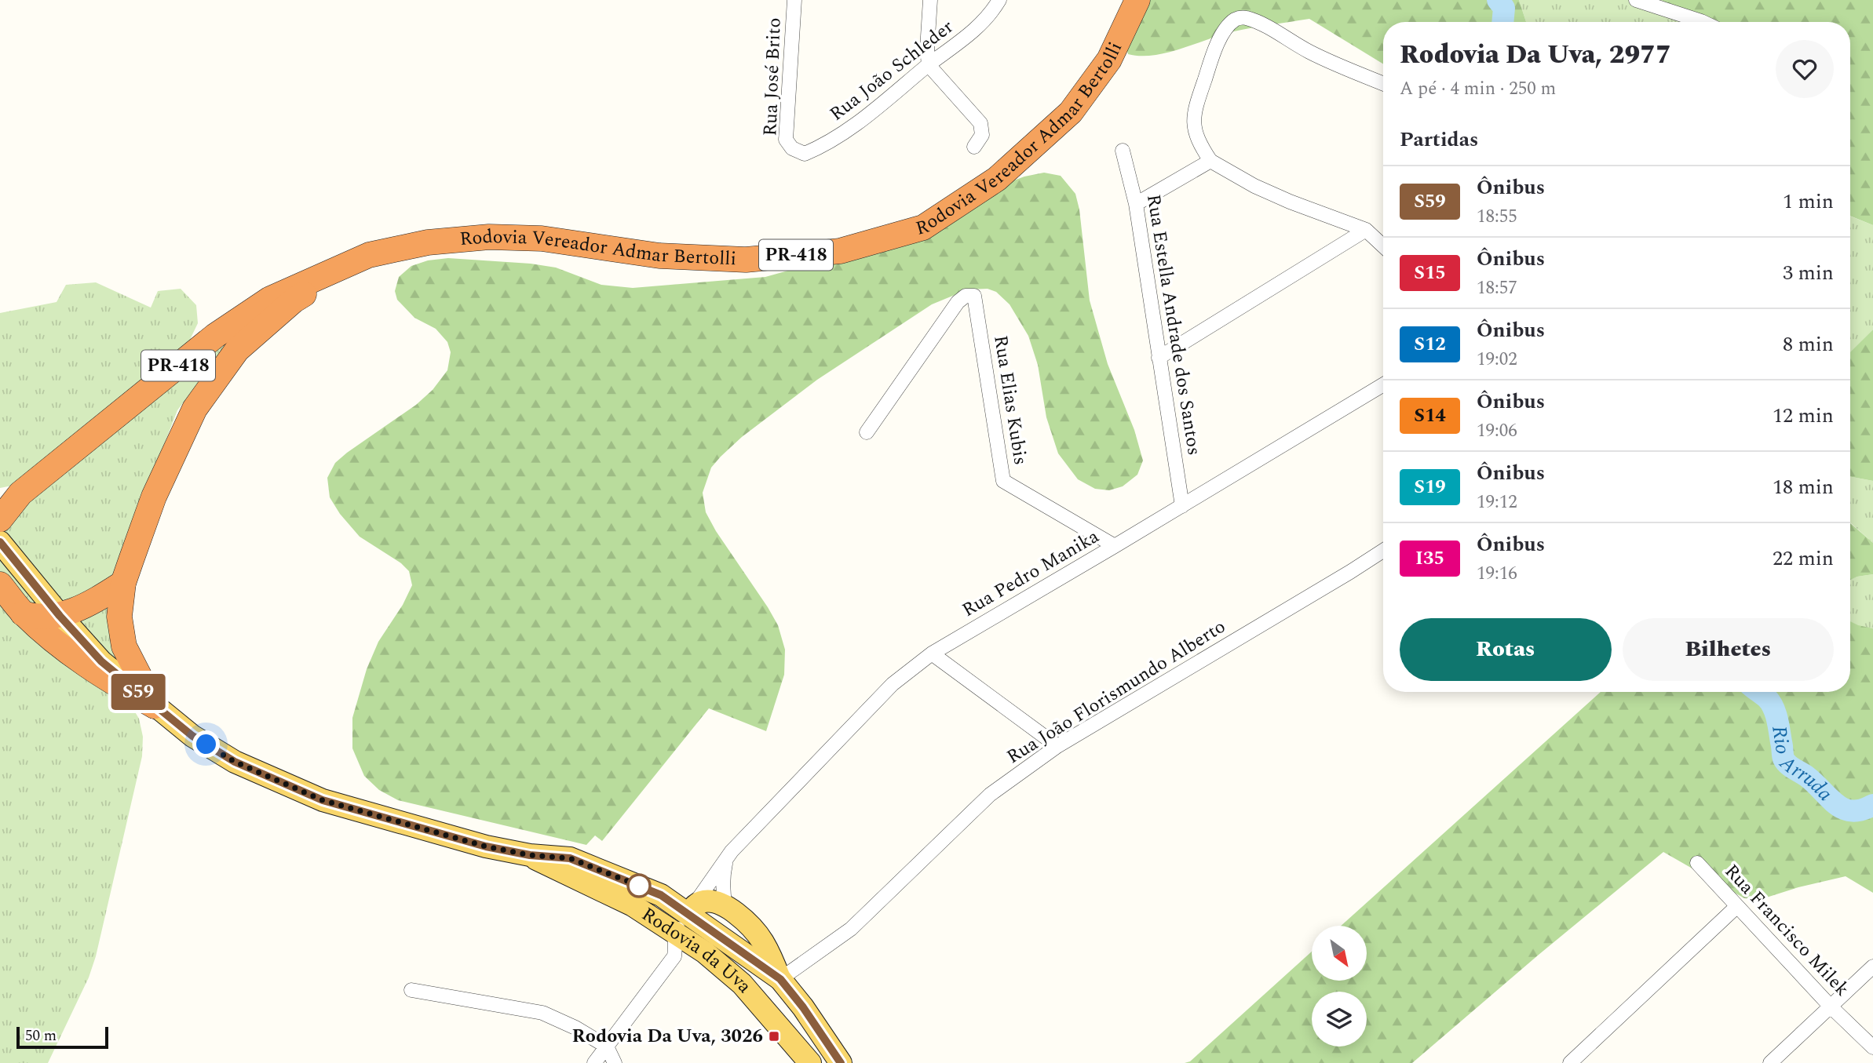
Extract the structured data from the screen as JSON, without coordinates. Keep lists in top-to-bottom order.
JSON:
{
  "streets": {
    "highway": ["Rodovia Vereador Admar Bertolli", "PR-418"],
    "main road": ["Rodovia da Uva"],
    "street": [
      "Rua João Schleder",
      "Rua José Brito",
      "Rua Estella Andrade dos Santos",
      "Rua Elias Kubis",
      "Rua Pedro Manika",
      "Rua João Florismundo Alberto",
      "Rua Francisco Milek"
    ]
  },
  "crossings": [
    ["Rua João Schleder", "Rua José Brito"],
    ["Rodovia Vereador Admar Bertolli", "Rodovia da Uva"],
    ["Rua Estella Andrade dos Santos", "Rua Pedro Manika"],
    ["Rua Elias Kubis", "Rua Pedro Manika"],
    ["Rua Pedro Manika", "Rodovia da Uva"],
    ["Rua João Florismundo Alberto", "Rodovia da Uva"]
  ],
  "water": ["Rio Arruda"],
  "places": {
    "transit": ["Rodovia Da Uva, 3026"]
  },
  "lines": ["bus line S59"],
  "scale_bar": "50 m",
  "north": "bottom right",
  "page": {
    "on_map": "S59",
    "heading": [
      ["Rodovia Da Uva, 2977", "A pé · 4 min · 250 m"],
      "Partidas"
    ],
    "list": [
      {
        "mark": "S59",
        "name": "Ônibus",
        "note": "18:55",
        "value": "1 min"
      },
      {
        "mark": "S15",
        "name": "Ônibus",
        "note": "18:57",
        "value": "3 min"
      },
      {
        "mark": "S12",
        "name": "Ônibus",
        "note": "19:02",
        "value": "8 min"
      },
      {
        "mark": "S14",
        "name": "Ônibus",
        "note": "19:06",
        "value": "12 min"
      },
      {
        "mark": "S19",
        "name": "Ônibus",
        "note": "19:12",
        "value": "18 min"
      },
      {
        "mark": "I35",
        "name": "Ônibus",
        "note": "19:16",
        "value": "22 min"
      }
    ],
    "buttons": ["Rotas", "Bilhetes"],
    "scale": "50 m"
  }
}
